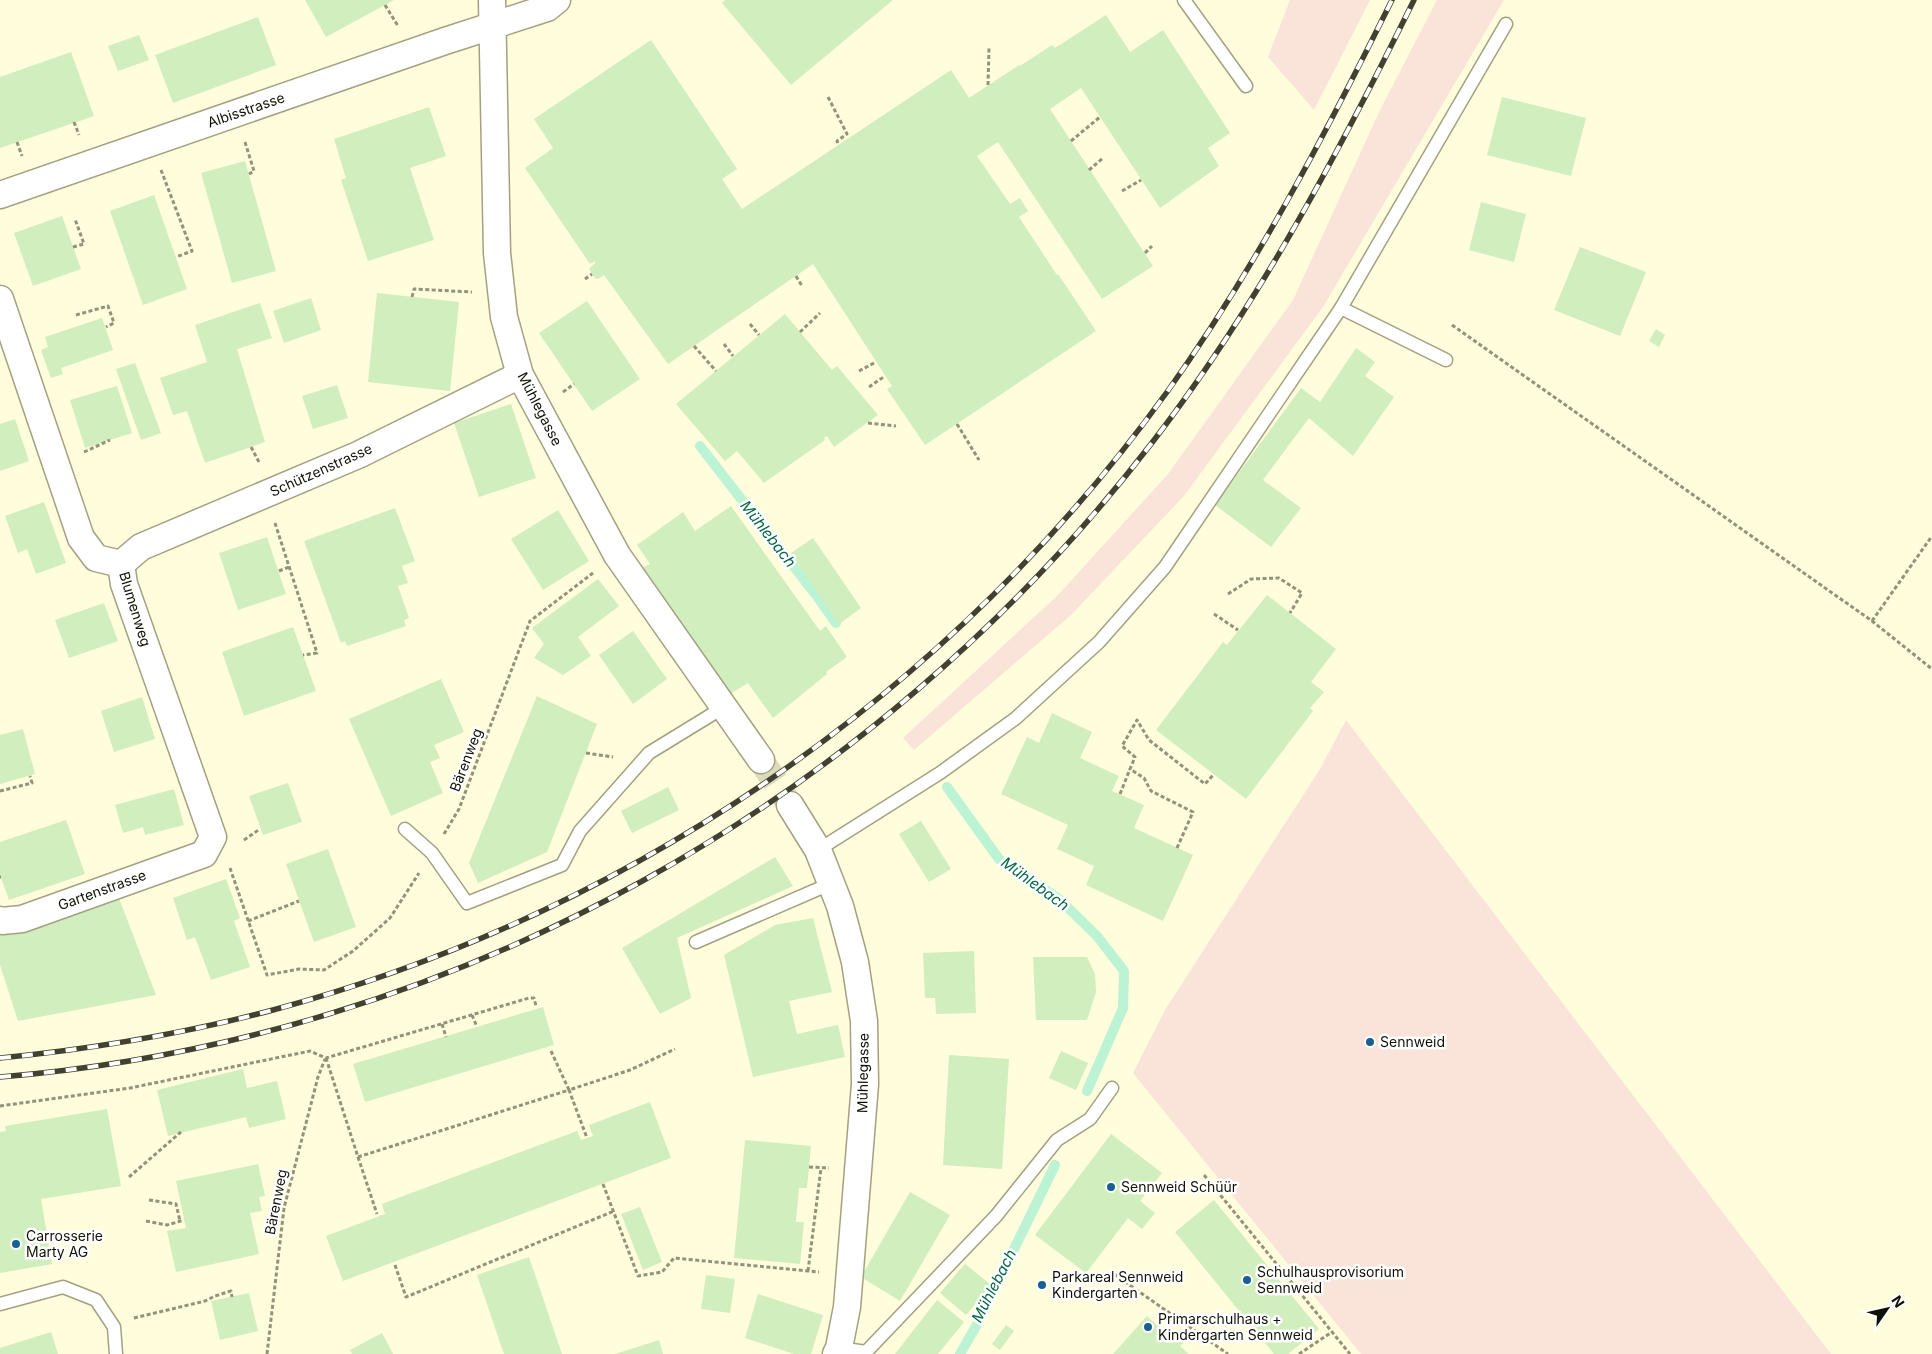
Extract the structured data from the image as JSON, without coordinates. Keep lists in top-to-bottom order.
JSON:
{
  "streets": {
    "street": [
      "Albisstrasse",
      "Mühlegasse",
      "Schützenstrasse",
      "Blumenweg",
      "Gartenstrasse"
    ],
    "path": ["Bärenweg"]
  },
  "crossings": [
    ["Albisstrasse", "Mühlegasse"],
    ["Mühlegasse", "Schützenstrasse"],
    ["Mühlegasse", "Bärenweg"],
    ["Schützenstrasse", "Blumenweg"],
    ["Blumenweg", "Gartenstrasse"]
  ],
  "water": ["Mühlebach"],
  "places": [
    "Sennweid",
    "Sennweid Schüür",
    "Carrosserie Marty AG",
    "Schulhausprovisorium Sennweid",
    "Parkareal Sennweid Kindergarten",
    "Primarschulhaus + Kindergarten Sennweid"
  ],
  "north": "top right"
}
